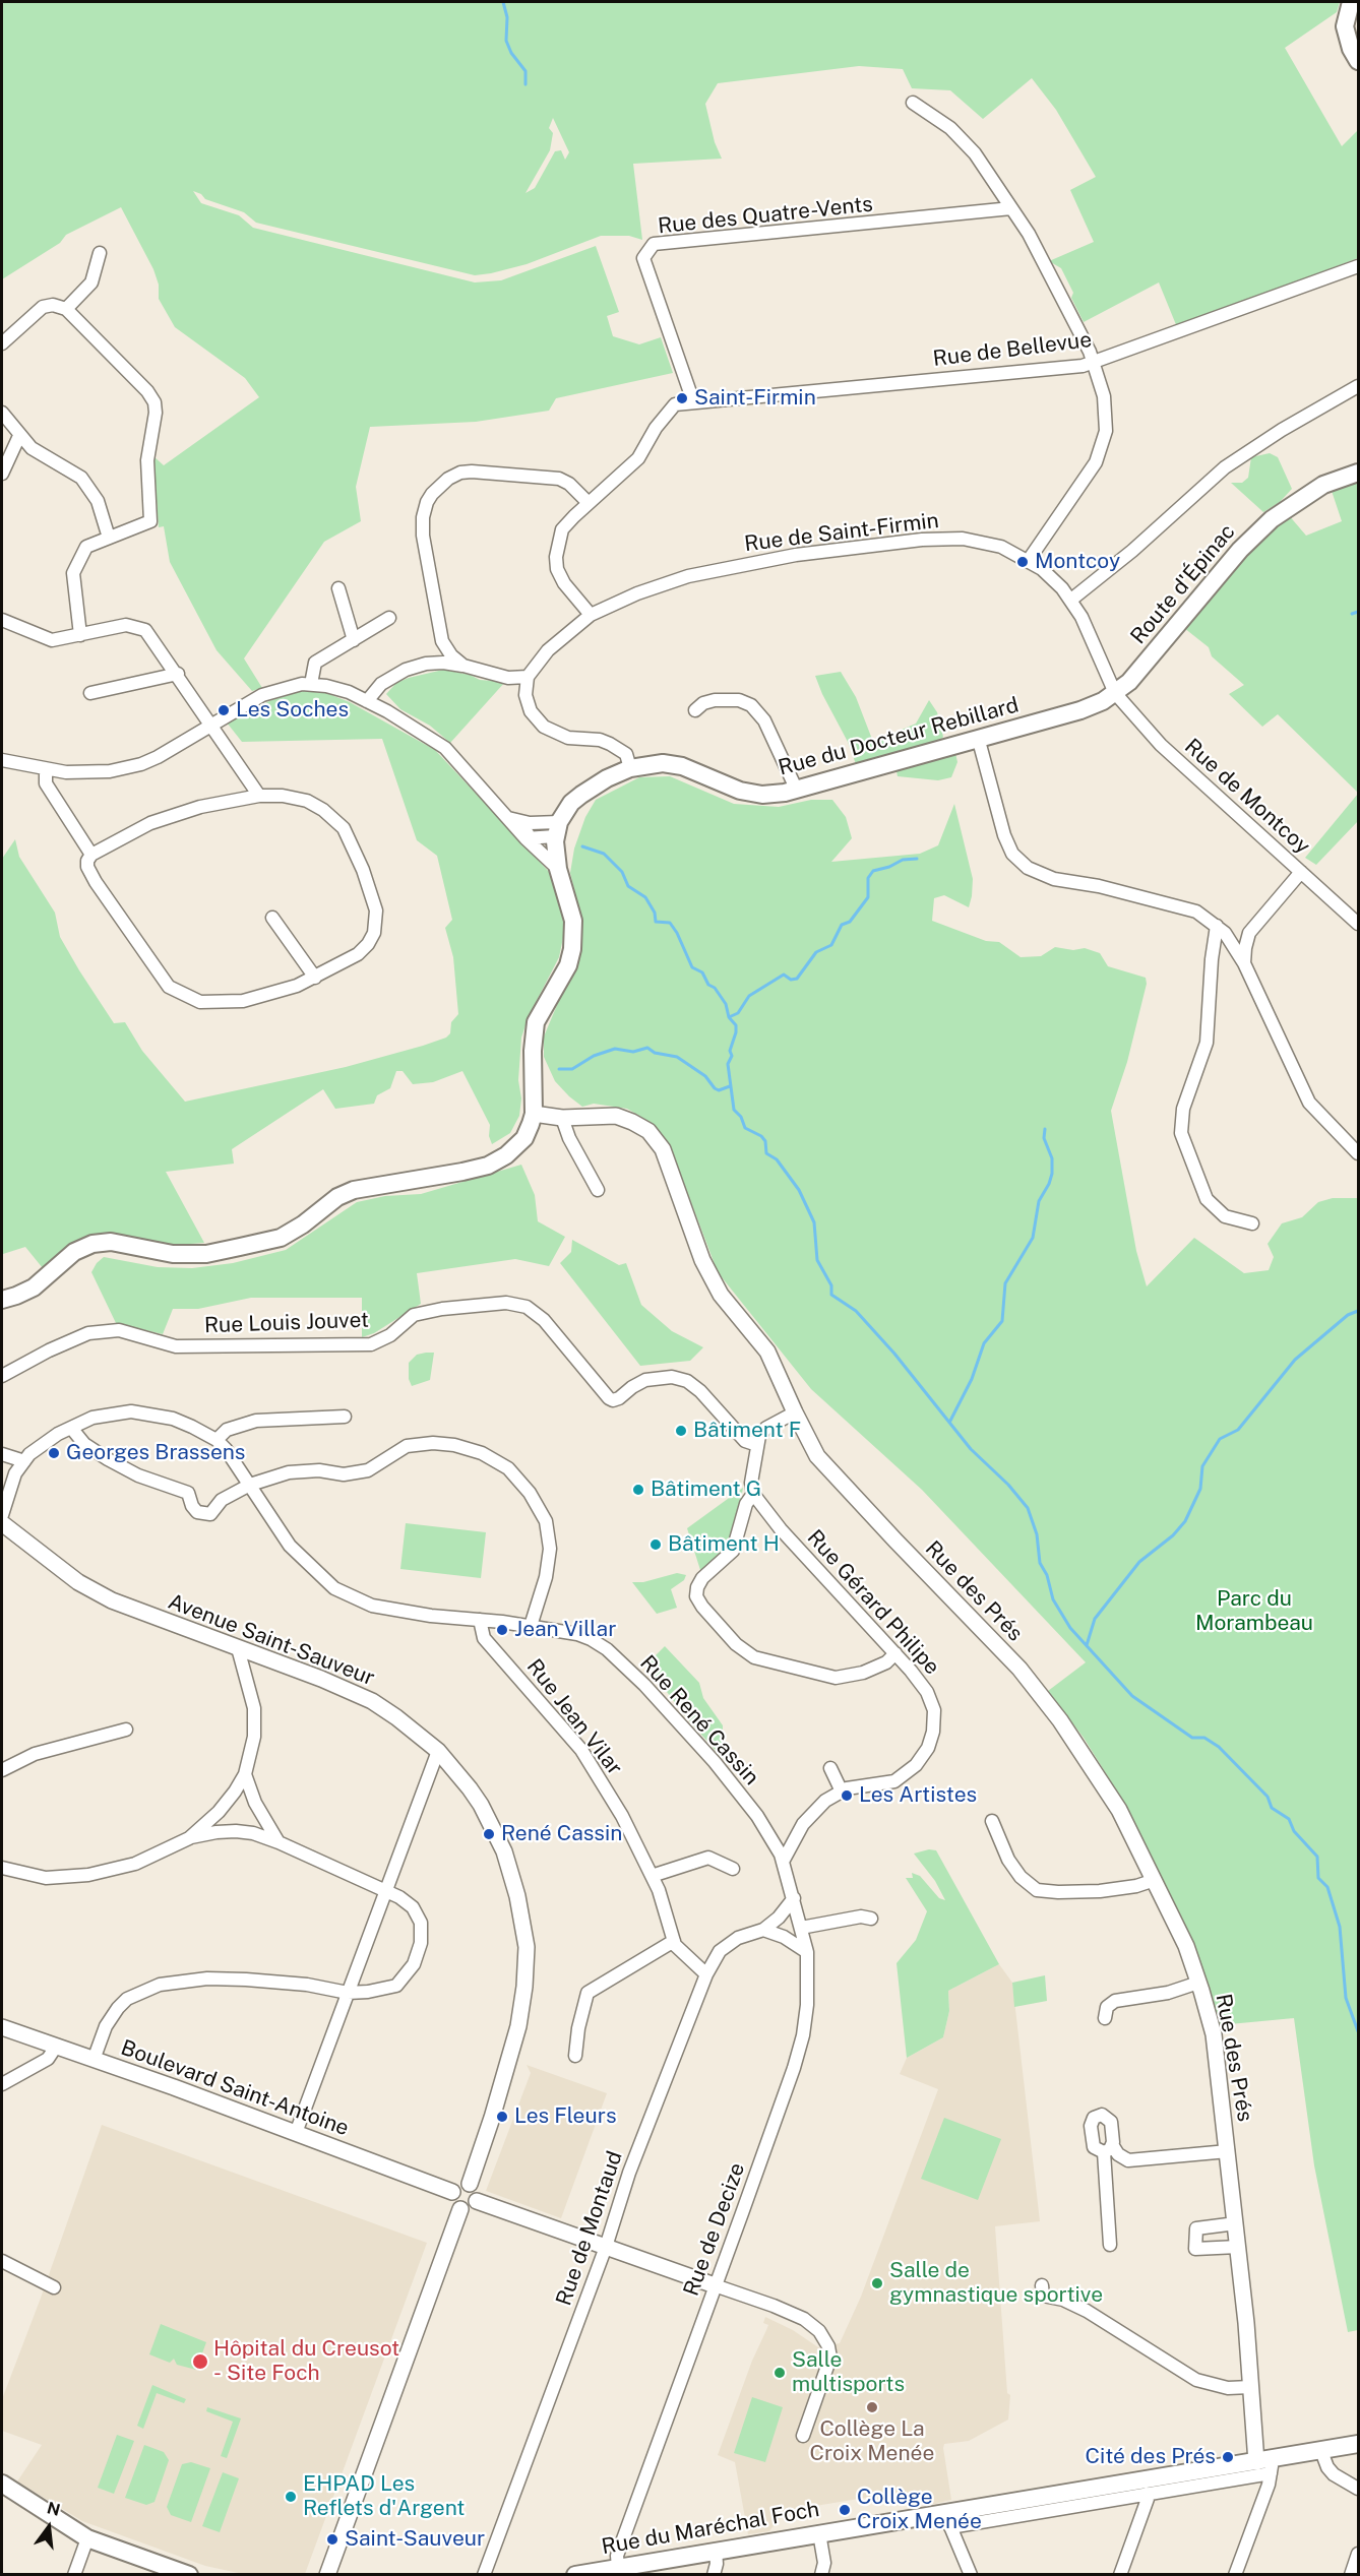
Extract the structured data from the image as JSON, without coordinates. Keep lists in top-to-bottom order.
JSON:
{
  "streets": {
    "main road": ["Route d'Épinac", "Rue du Docteur Rebillard", "Rue du Maréchal Foch"],
    "street": [
      "Rue des Quatre-Vents",
      "Rue de Bellevue",
      "Rue de Saint-Firmin",
      "Rue de Montcoy",
      "Rue Louis Jouvet",
      "Rue des Prés",
      "Rue Gérard Philipe",
      "Avenue Saint-Sauveur",
      "Rue Jean Vilar",
      "Rue René Cassin",
      "Boulevard Saint-Antoine",
      "Rue de Montaud",
      "Rue de Decize"
    ]
  },
  "crossings": [
    ["Rue des Quatre-Vents", "Rue de Bellevue"],
    ["Rue de Bellevue", "Rue de Saint-Firmin"],
    ["Rue de Saint-Firmin", "Route d'Épinac"],
    ["Rue de Saint-Firmin", "Rue de Montcoy"],
    ["Route d'Épinac", "Rue du Docteur Rebillard"],
    ["Route d'Épinac", "Rue de Montcoy"],
    ["Rue des Prés", "Rue du Maréchal Foch"],
    ["Rue Gérard Philipe", "Rue René Cassin"],
    ["Avenue Saint-Sauveur", "Boulevard Saint-Antoine"],
    ["Rue Jean Vilar", "Rue René Cassin"],
    ["Rue Jean Vilar", "Rue de Montaud"],
    ["Rue René Cassin", "Rue de Montaud"],
    ["Rue René Cassin", "Rue de Decize"],
    ["Rue de Montaud", "Rue de Decize"],
    ["Rue de Decize", "Rue du Maréchal Foch"]
  ],
  "parks": ["Parc du Morambeau"],
  "places": [
    "Saint-Firmin",
    "Montcoy",
    "Les Soches",
    "Bâtiment F",
    "Georges Brassens",
    "Bâtiment G",
    "Bâtiment H",
    "Jean Villar",
    "Les Artistes",
    "René Cassin",
    "Les Fleurs",
    "Salle de gymnastique sportive",
    "Hôpital du Creusot - Site Foch",
    "Salle multisports",
    "Collège La Croix Menée",
    "Cité des Prés",
    "EHPAD Les Reflets d'Argent",
    "Collège Croix Menée",
    "Saint-Sauveur"
  ],
  "north": "top"
}
